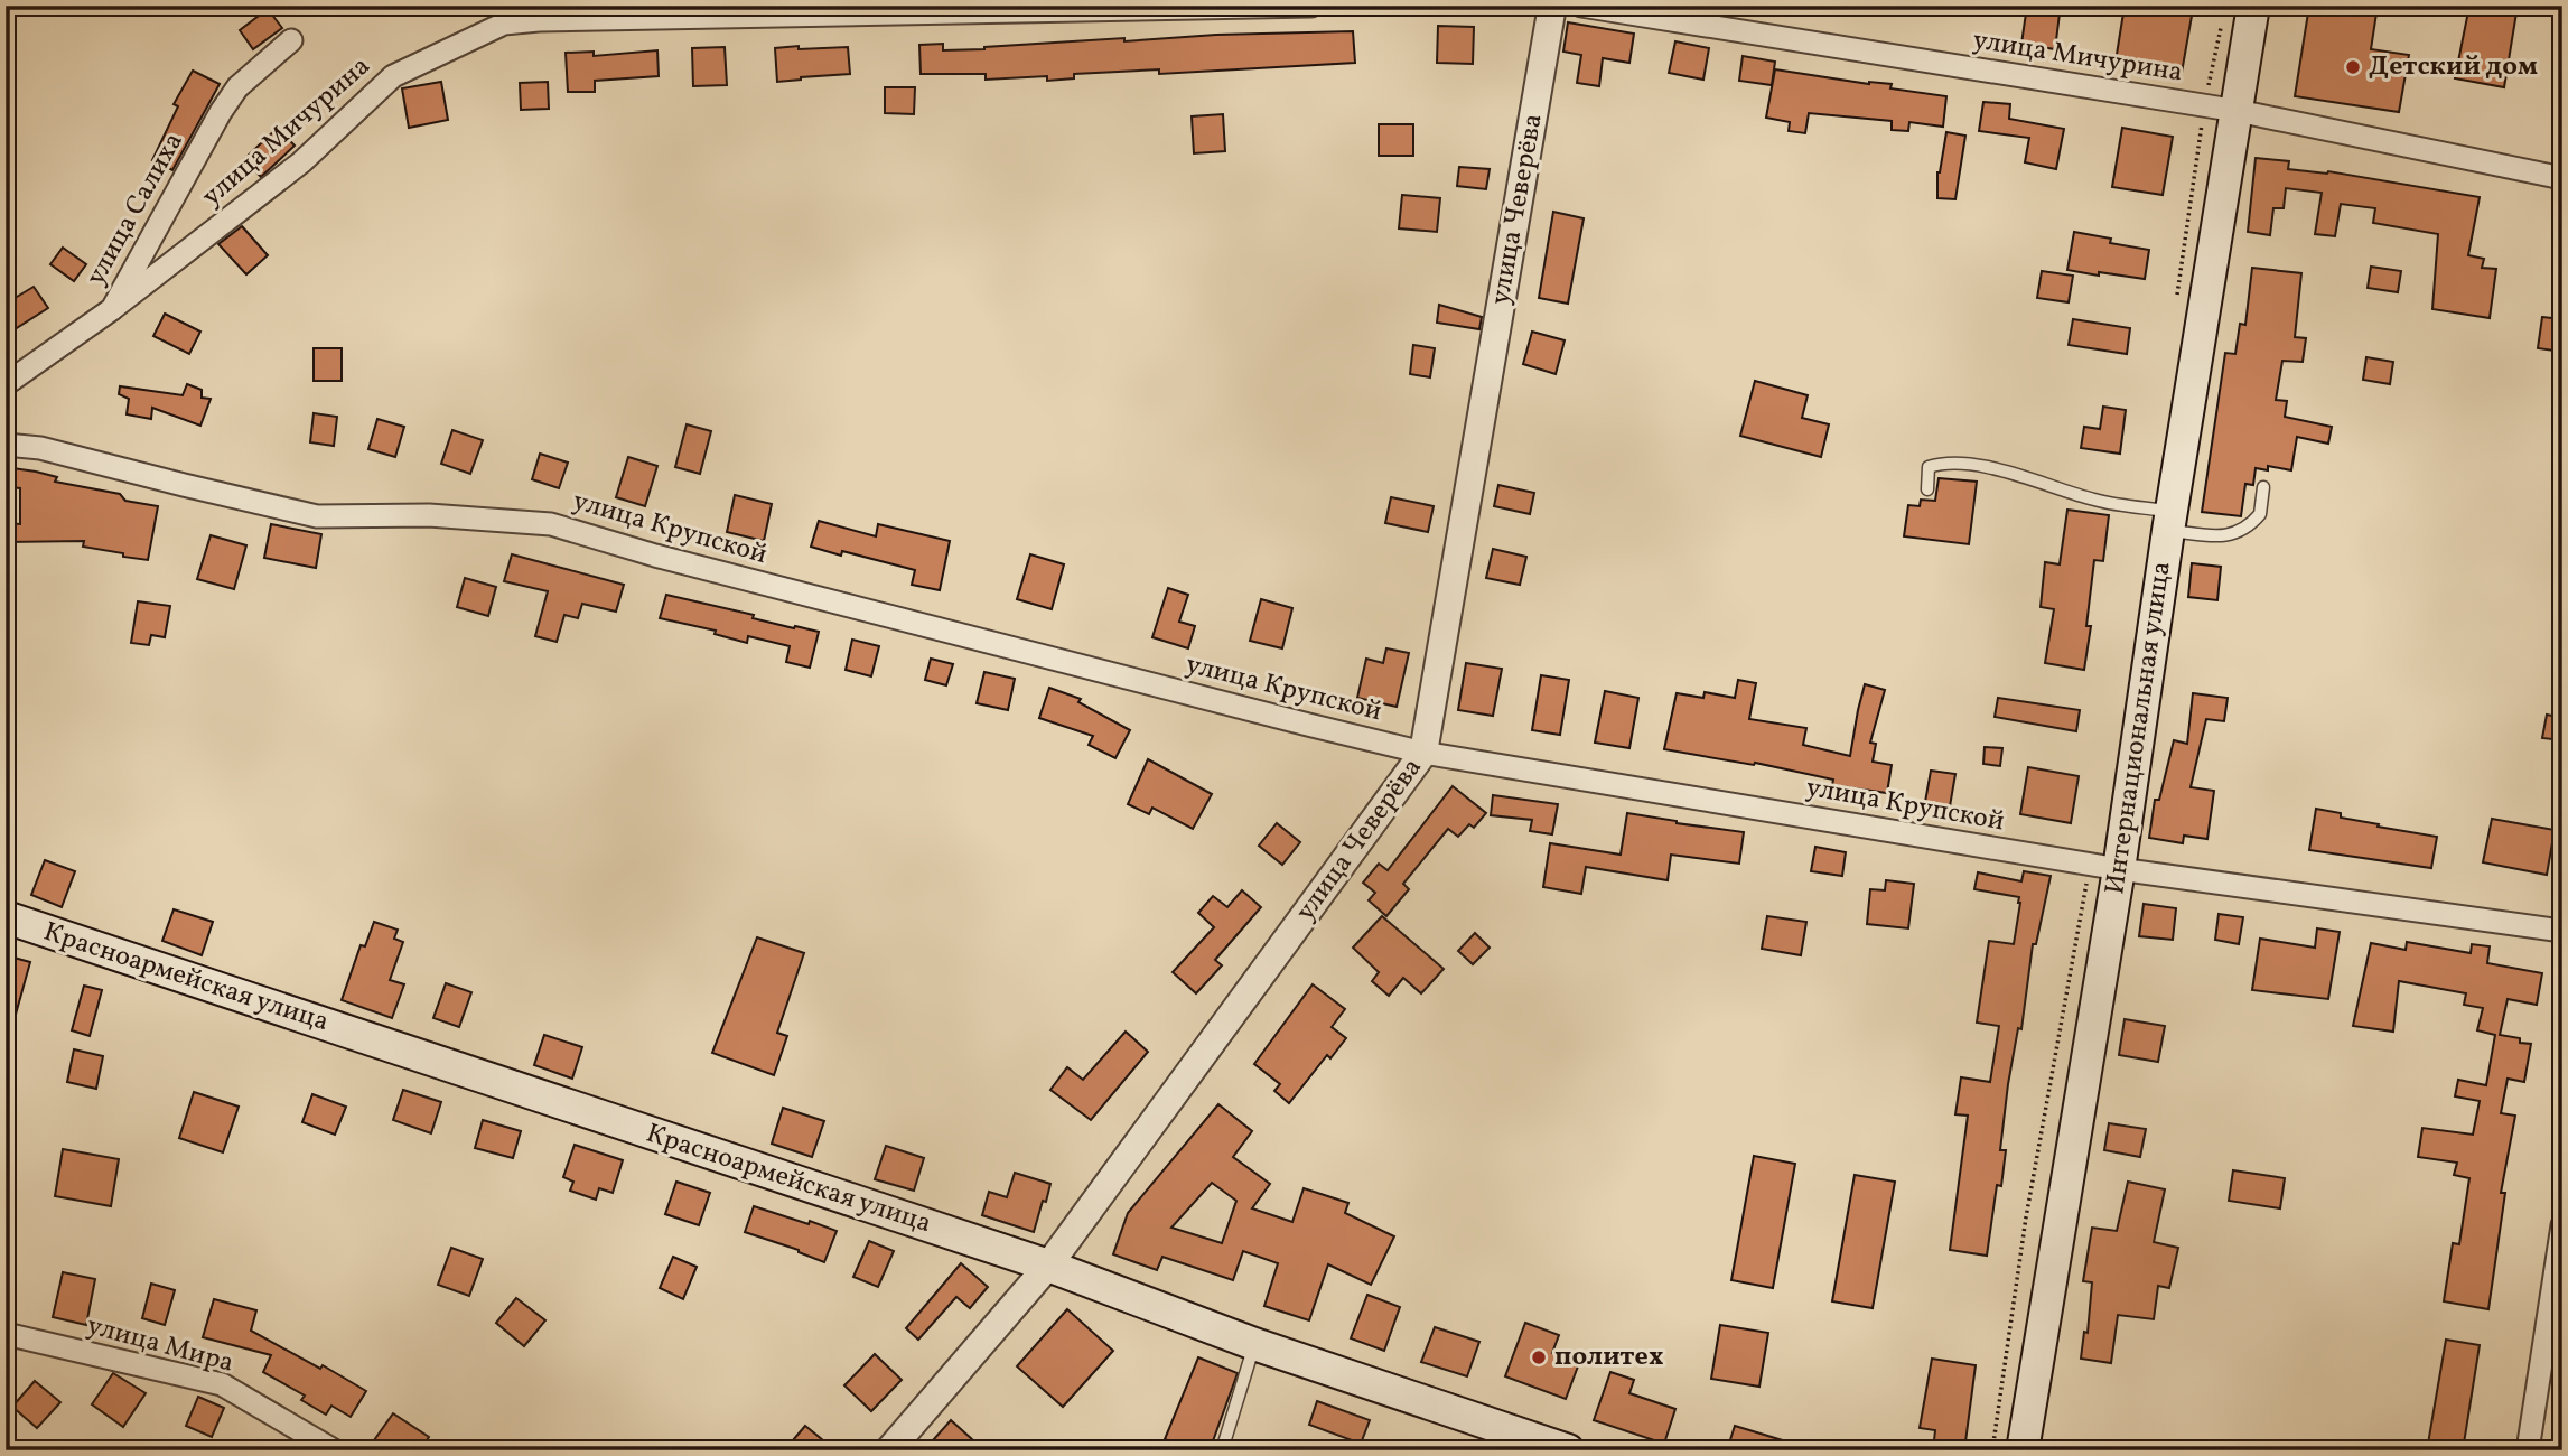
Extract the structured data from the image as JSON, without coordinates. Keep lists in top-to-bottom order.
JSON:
{
  "streets": {
    "main road": ["Интернациональная улица", "Красноармейская улица"],
    "street": [
      "улица Мичурина",
      "улица Салиха",
      "улица Чеверёва",
      "улица Крупской",
      "улица Мира"
    ]
  },
  "crossings": [
    ["улица Мичурина", "улица Салиха"],
    ["улица Мичурина", "Интернациональная улица"],
    ["улица Чеверёва", "улица Крупской"],
    ["улица Чеверёва", "Красноармейская улица"],
    ["улица Крупской", "Интернациональная улица"]
  ],
  "places": ["Детский дом", "политех"]
}
